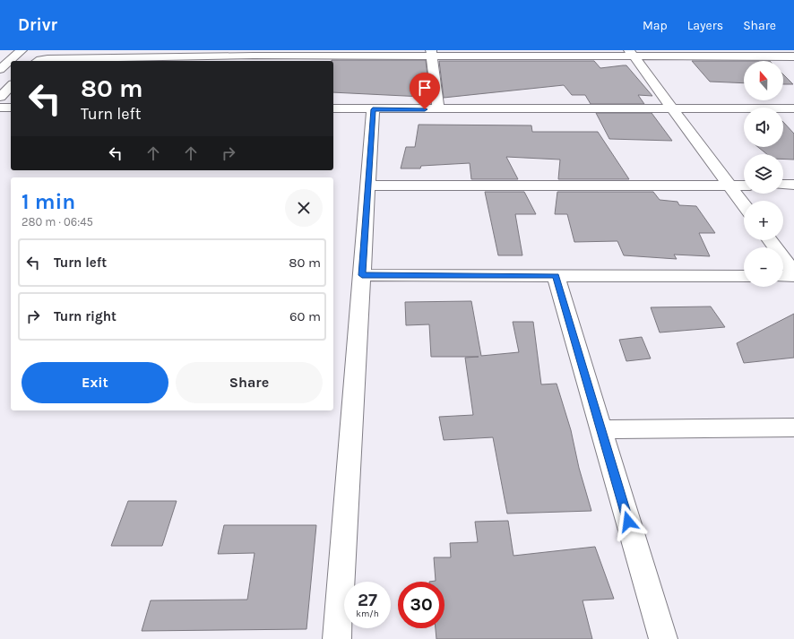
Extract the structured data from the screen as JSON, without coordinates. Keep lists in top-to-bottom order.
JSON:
{
  "north": "top",
  "page": {
    "header": "Drivr",
    "nav": ["Map", "Layers", "Share"],
    "map_buttons": ["+", "−"],
    "turn": ["80 m", "Turn left"],
    "heading": ["1 min", "280 m · 06:45"],
    "list": [
      {
        "name": "Turn left",
        "value": "80 m"
      },
      {
        "name": "Turn right",
        "value": "60 m"
      }
    ],
    "buttons": ["Exit", "Share"],
    "speed": "27 km/h",
    "limit": "30"
  }
}
